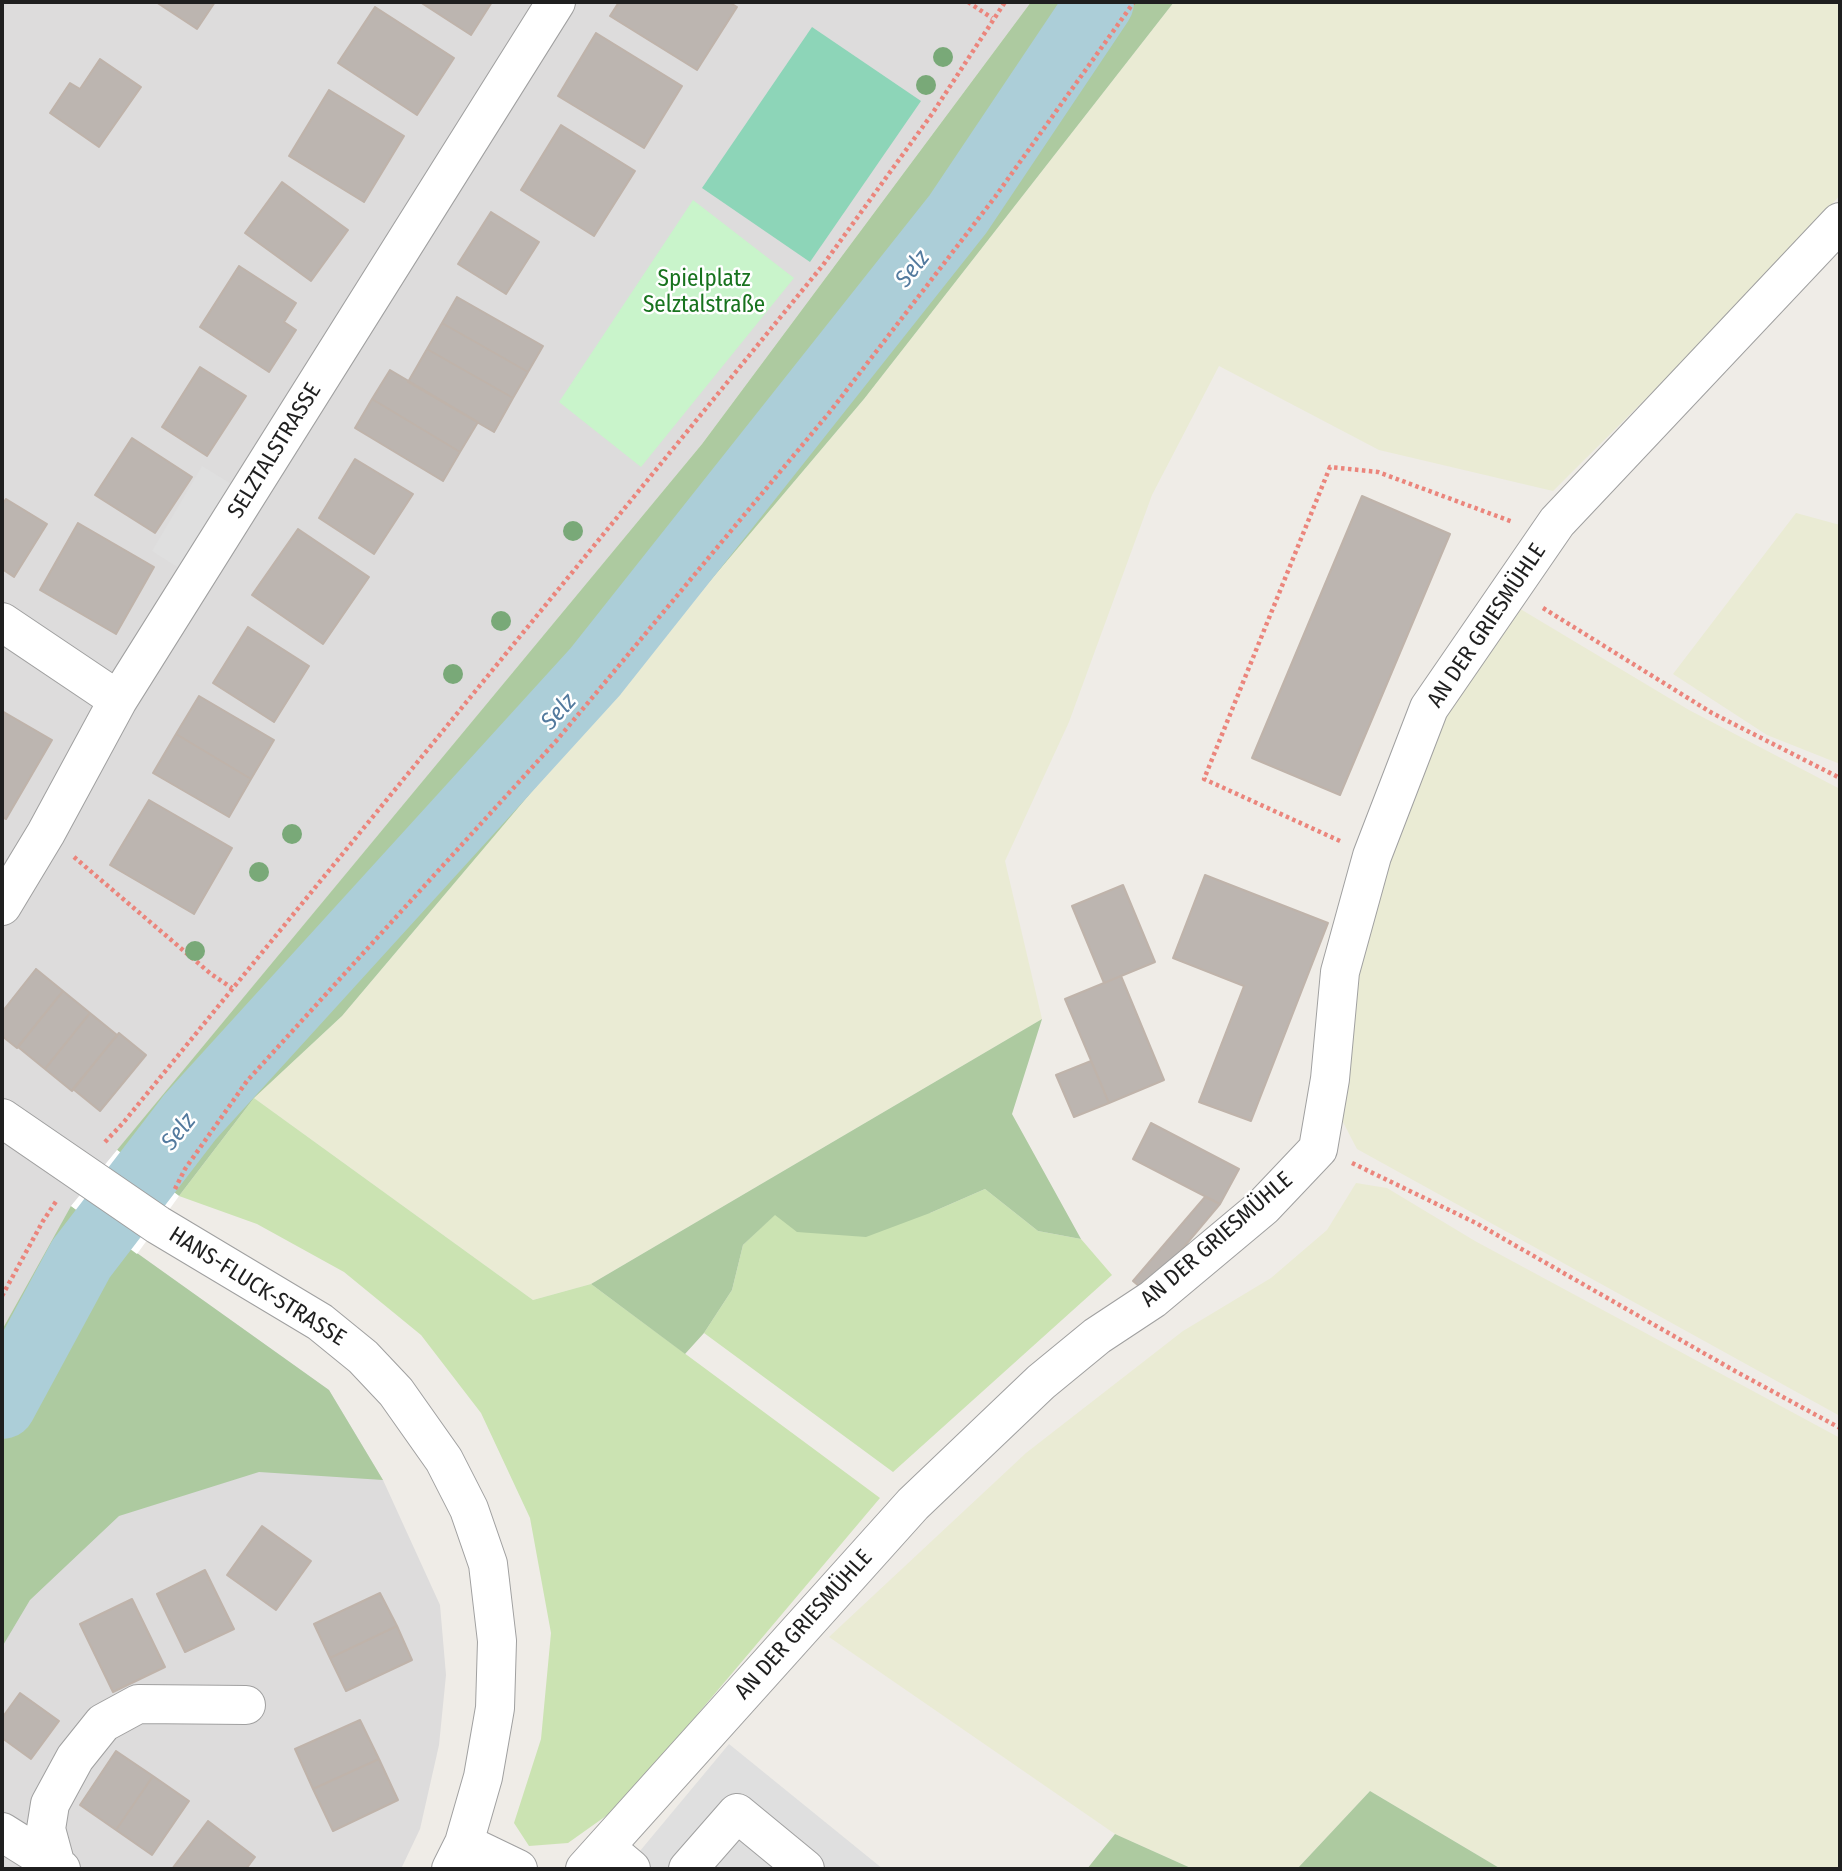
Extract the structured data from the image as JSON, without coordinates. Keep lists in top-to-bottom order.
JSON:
{
  "streets": {
    "street": ["SELZTALSTRASSE", "AN DER GRIESMÜHLE", "HANS-FLUCK-STRASSE"]
  },
  "water": ["Selz"],
  "parks": ["Spielplatz Selztalstraße"]
}
